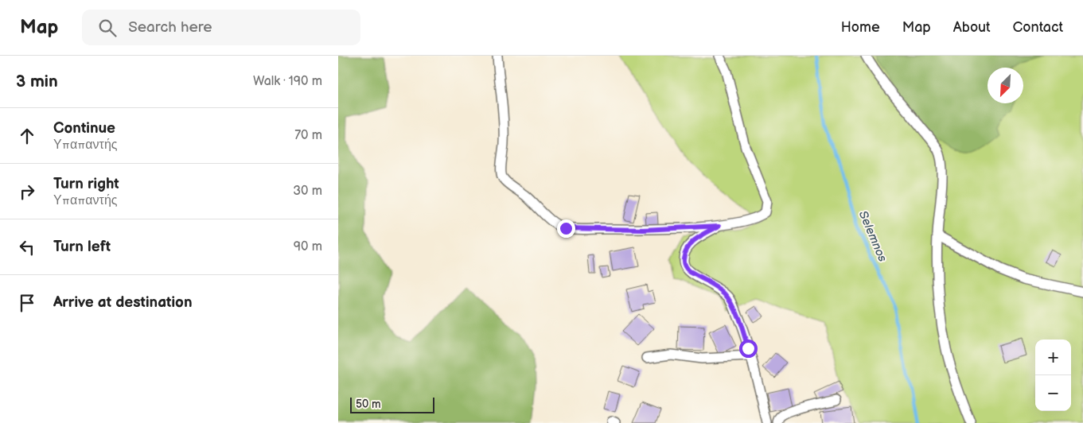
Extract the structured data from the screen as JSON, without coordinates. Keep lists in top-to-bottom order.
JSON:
{
  "water": ["Selemnos"],
  "scale_bar": "50 m",
  "north": "bottom left",
  "page": {
    "header": "Map",
    "search": "Search here",
    "nav": [
      "Home",
      "Map",
      "About",
      "Contact"
    ],
    "heading": ["3 min", "Walk · 190 m"],
    "list": [
      ["Continue", "Υπαπαντής", "70 m"],
      ["Turn right", "Υπαπαντής", "30 m"],
      ["Turn left", "90 m"],
      "Arrive at destination"
    ],
    "map_buttons": ["+", "−"],
    "scale": "50 m"
  }
}
